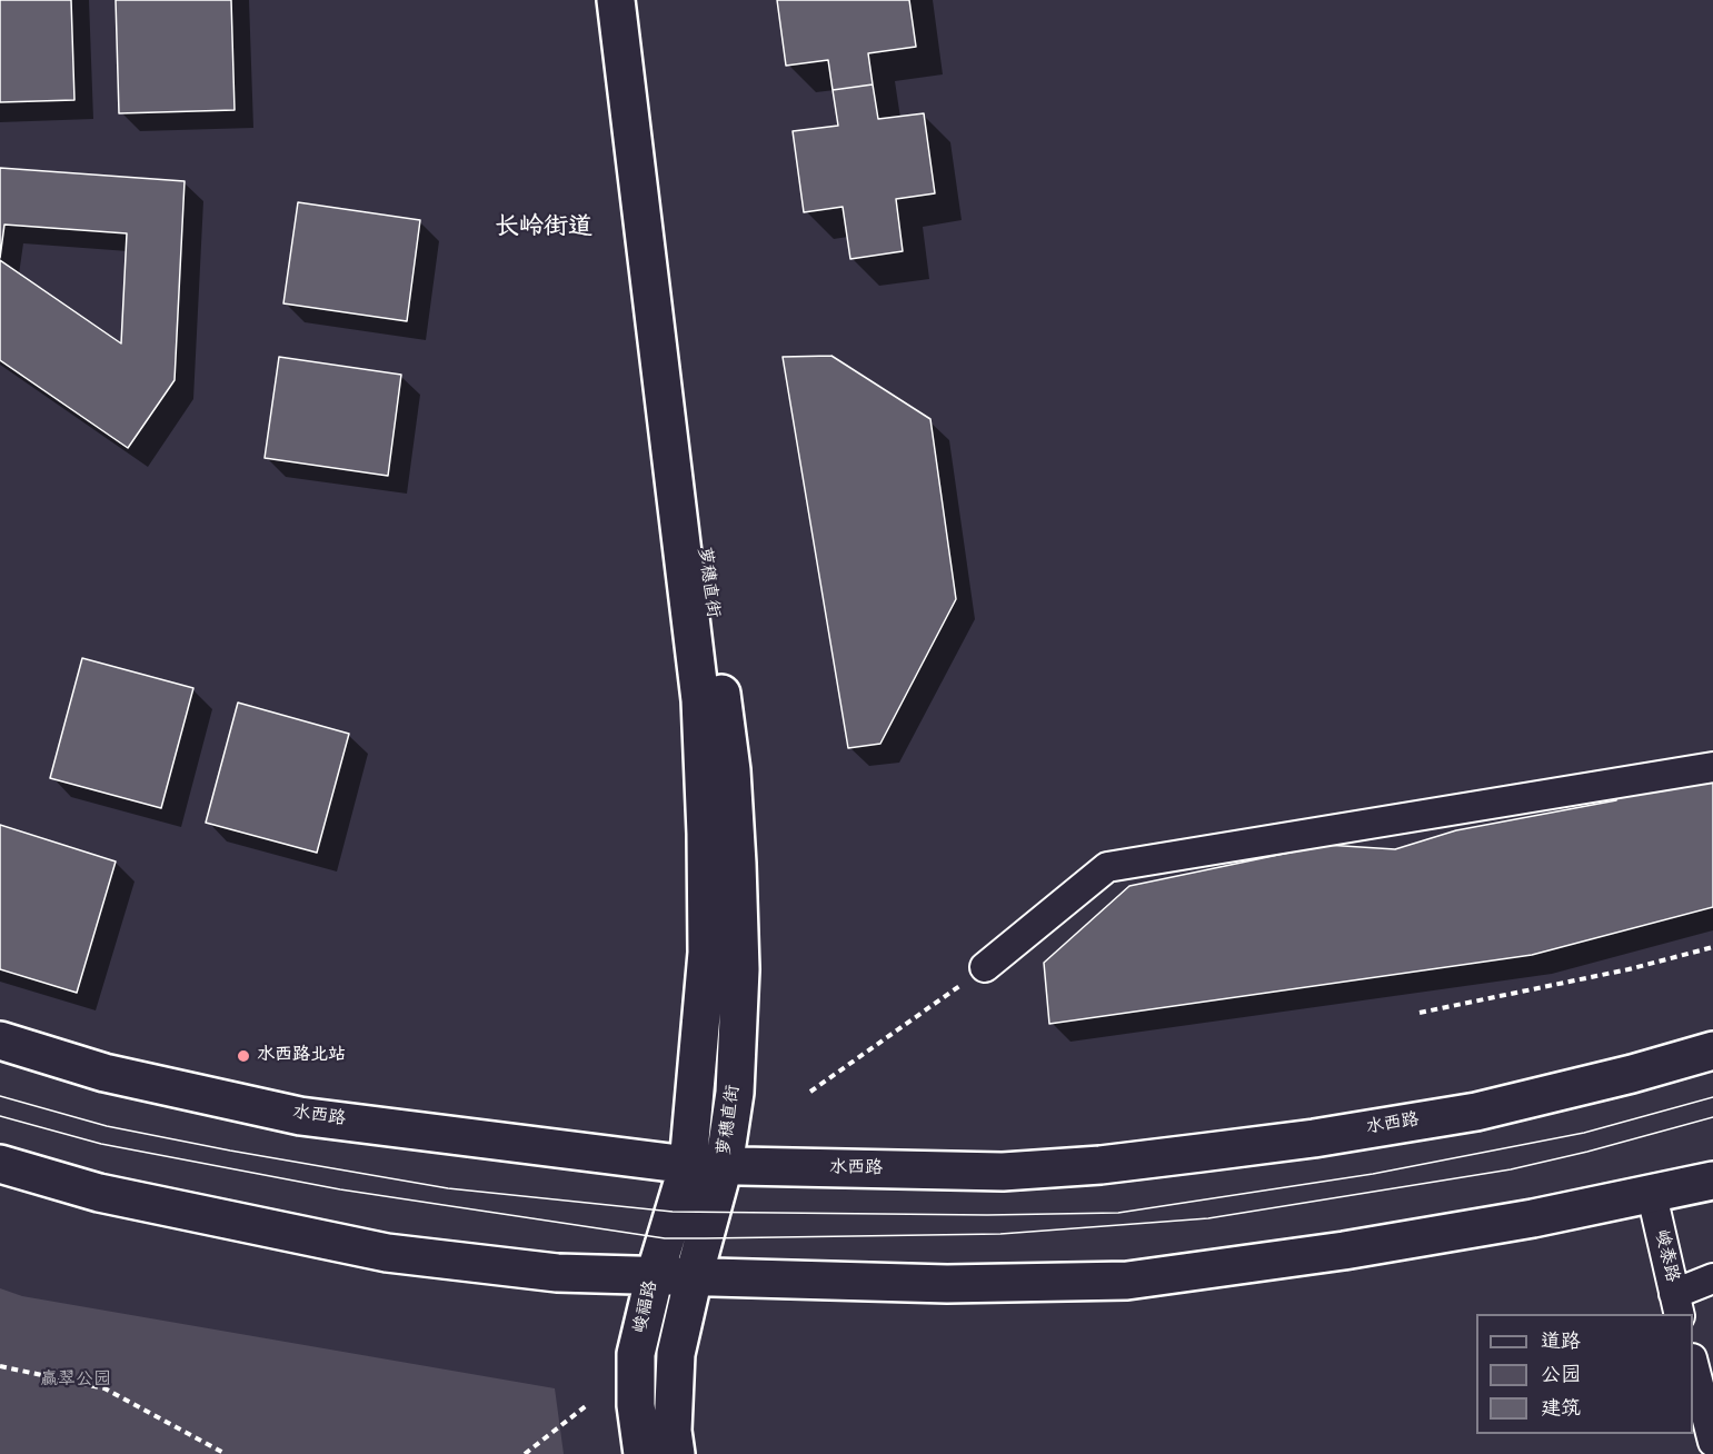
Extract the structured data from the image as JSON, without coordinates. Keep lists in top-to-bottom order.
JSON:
{
  "streets": {
    "main road": ["萝穗直街", "水西路", "峻福路"],
    "street": ["峻泰路"]
  },
  "crossings": [
    ["萝穗直街", "水西路"],
    ["萝穗直街", "峻福路"],
    ["水西路", "峻福路"]
  ],
  "districts": ["长岭街道"],
  "parks": ["赢翠公园"],
  "places": ["水西路北站"],
  "legend": ["道路", "公园", "建筑"]
}
